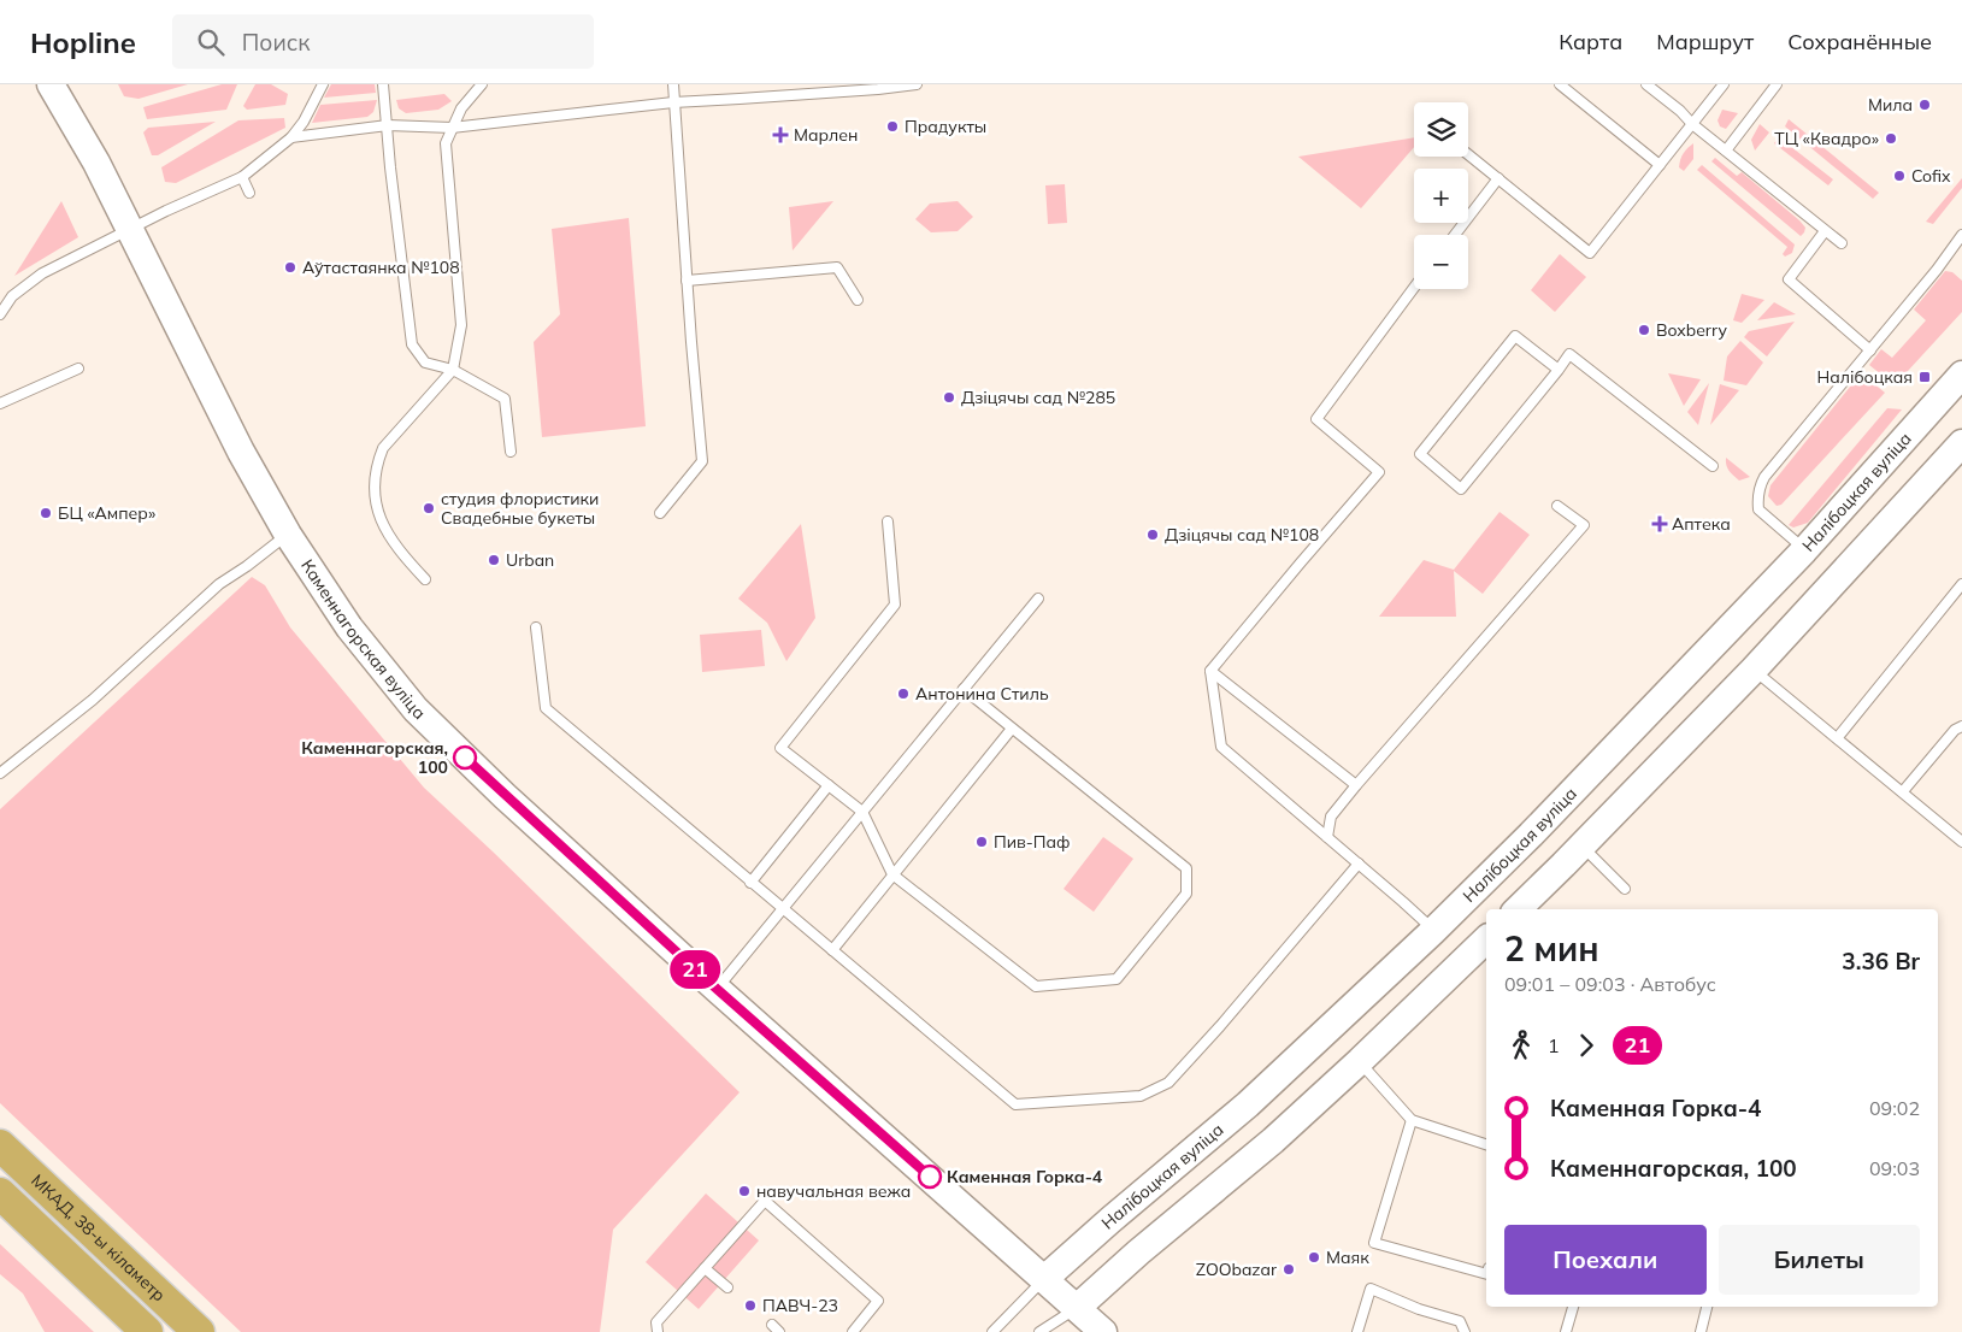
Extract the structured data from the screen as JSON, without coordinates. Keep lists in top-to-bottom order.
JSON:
{
  "streets": {
    "highway": ["МКАД, 38-ы кіламетр"],
    "main road": ["Налібоцкая вуліца", "Каменнагорская вуліца"]
  },
  "crossings": [
    ["Налібоцкая вуліца", "Каменнагорская вуліца"]
  ],
  "places": {
    "other": [
      "Мила",
      "Прадукты",
      "ТЦ «Квадро»",
      "Cofix",
      "Аўтастаянка №108",
      "Boxberry",
      "Дзіцячы сад №285",
      "студия флористики Свадебные букеты",
      "БЦ «Ампер»",
      "Дзіцячы сад №108",
      "Urban",
      "Антонина Стиль",
      "Каменнагорская, 100",
      "Пив-Паф",
      "Каменная Горка-4",
      "навучальная вежа",
      "Маяк",
      "ZOObazar",
      "ПАВЧ-23"
    ],
    "health": ["Марлен", "Аптека"],
    "transit": ["Налібоцкая"]
  },
  "lines": ["bus line 21"],
  "page": {
    "header": "Hopline",
    "search": "Поиск",
    "nav": ["Карта", "Маршрут", "Сохранённые"],
    "on_map": "21",
    "map_buttons": ["+", "−"],
    "heading": ["2 мин", "09:01 – 09:03 · Автобус", "3.36 Br"],
    "legs": ["1", "21"],
    "list": [
      {
        "name": "Каменная Горка-4",
        "value": "09:02"
      },
      {
        "name": "Каменнагорская, 100",
        "value": "09:03"
      }
    ],
    "buttons": ["Поехали", "Билеты"]
  }
}
